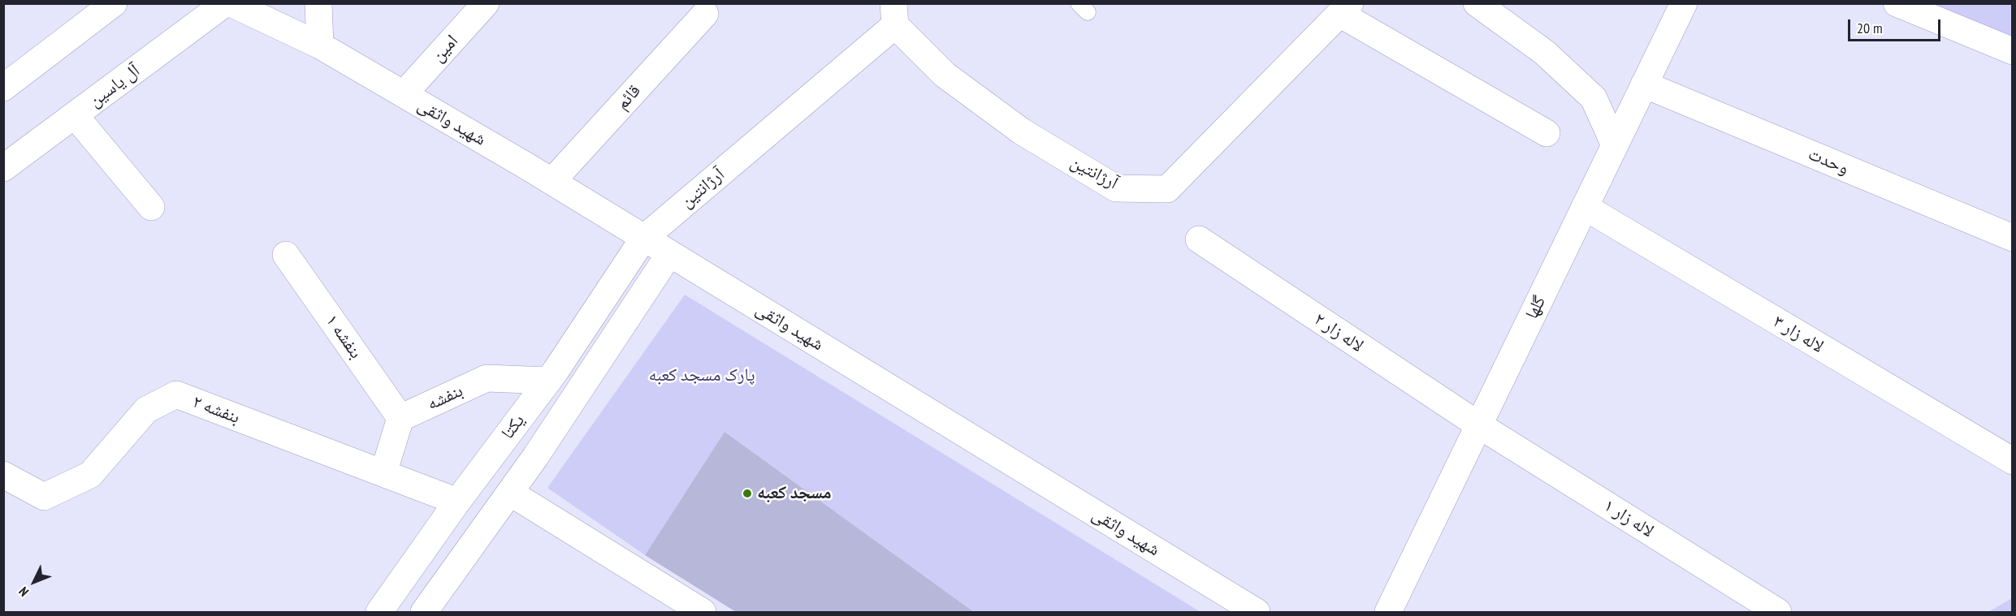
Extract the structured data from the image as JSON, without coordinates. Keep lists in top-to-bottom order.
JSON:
{
  "streets": {
    "street": [
      "امین",
      "آل یاسین",
      "قائم",
      "شهید واثقی",
      "وحدت",
      "آرژانتین",
      "گلها",
      "لاله زار ۲",
      "لاله زار ۳",
      "بنفشه ۱",
      "بنفشه",
      "بنفشه ۲",
      "یکتا",
      "لاله زار ۱"
    ]
  },
  "crossings": [
    ["امین", "شهید واثقی"],
    ["قائم", "شهید واثقی"],
    ["شهید واثقی", "آرژانتین"],
    ["شهید واثقی", "یکتا"],
    ["وحدت", "گلها"],
    ["آرژانتین", "یکتا"],
    ["گلها", "لاله زار ۲"],
    ["گلها", "لاله زار ۳"],
    ["گلها", "لاله زار ۱"],
    ["لاله زار ۲", "لاله زار ۱"],
    ["بنفشه ۱", "بنفشه"],
    ["بنفشه", "یکتا"],
    ["بنفشه ۲", "یکتا"]
  ],
  "parks": ["پارک مسجد کعبه"],
  "places": ["مسجد کعبه"],
  "scale_bar": "20 m",
  "north": "bottom left"
}
